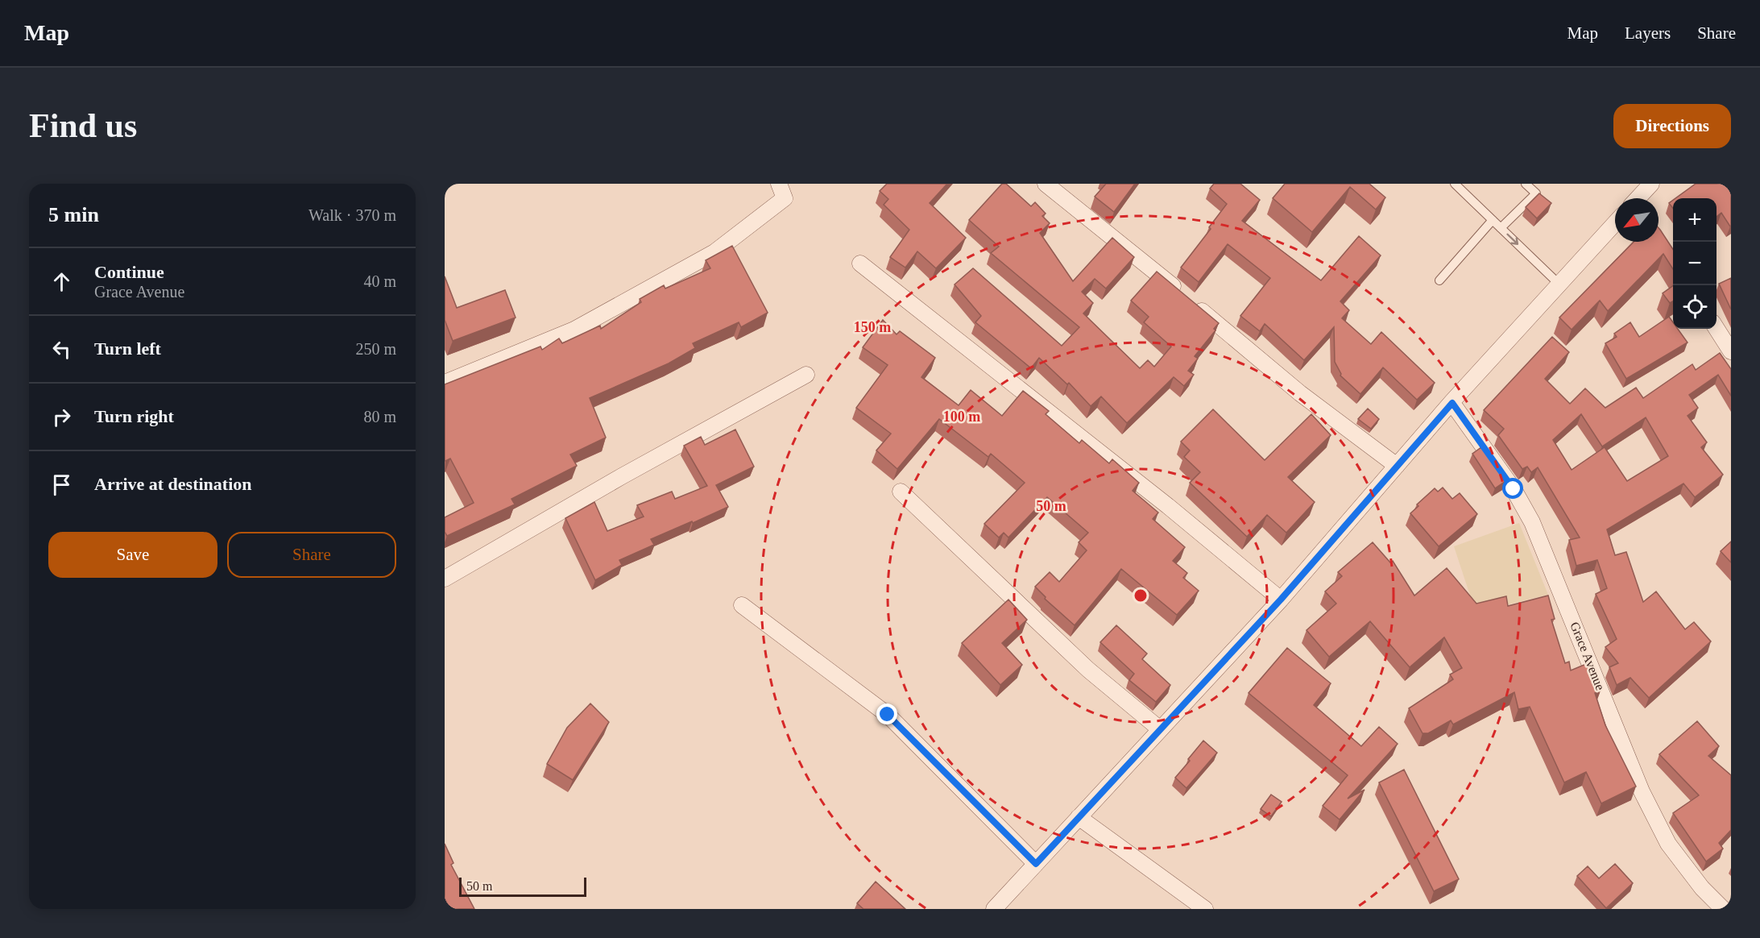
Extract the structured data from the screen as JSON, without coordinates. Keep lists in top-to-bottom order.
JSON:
{
  "streets": {
    "street": ["Grace Avenue"]
  },
  "scale_bar": "50 m",
  "north": "bottom left",
  "page": {
    "header": "Map",
    "nav": ["Map", "Layers", "Share"],
    "buttons": [
      "Directions",
      ["Save", "Share"]
    ],
    "title": "Find us",
    "heading": ["5 min", "Walk · 370 m"],
    "map_buttons": ["+", "−"],
    "list": [
      ["Continue", "Grace Avenue", "40 m"],
      ["Turn left", "250 m"],
      ["Turn right", "80 m"],
      "Arrive at destination"
    ],
    "scale": "50 m"
  },
  "rings": ["150 m", "100 m", "50 m"]
}
